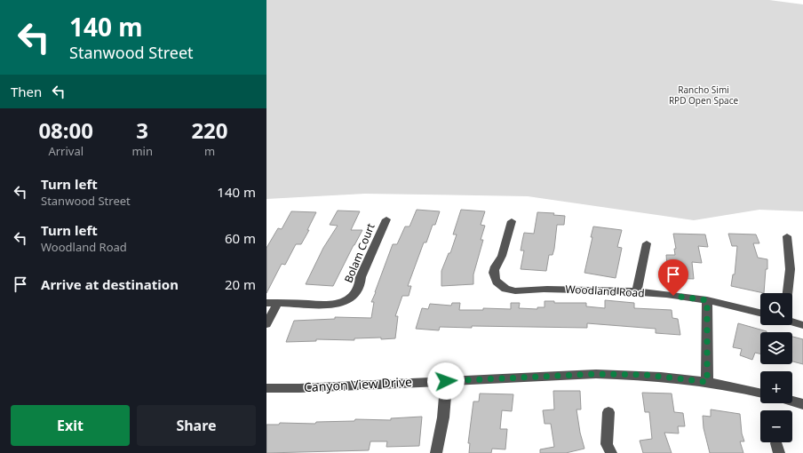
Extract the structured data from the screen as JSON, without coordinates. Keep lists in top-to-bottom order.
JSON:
{
  "streets": {
    "street": ["Bolam Court", "Woodland Road", "Canyon View Drive"]
  },
  "parks": ["Rancho Simi RPD Open Space"],
  "page": {
    "turn": ["140 m", "Stanwood Street"],
    "then": "Then",
    "eta": [
      "08:00",
      "Arrival",
      "3",
      "min",
      "220",
      "m"
    ],
    "list": [
      {
        "name": "Turn left",
        "note": "Stanwood Street",
        "value": "140 m"
      },
      {
        "name": "Turn left",
        "note": "Woodland Road",
        "value": "60 m"
      },
      {
        "name": "Arrive at destination",
        "value": "20 m"
      }
    ],
    "map_buttons": ["+", "−"],
    "buttons": ["Exit", "Share"]
  }
}
